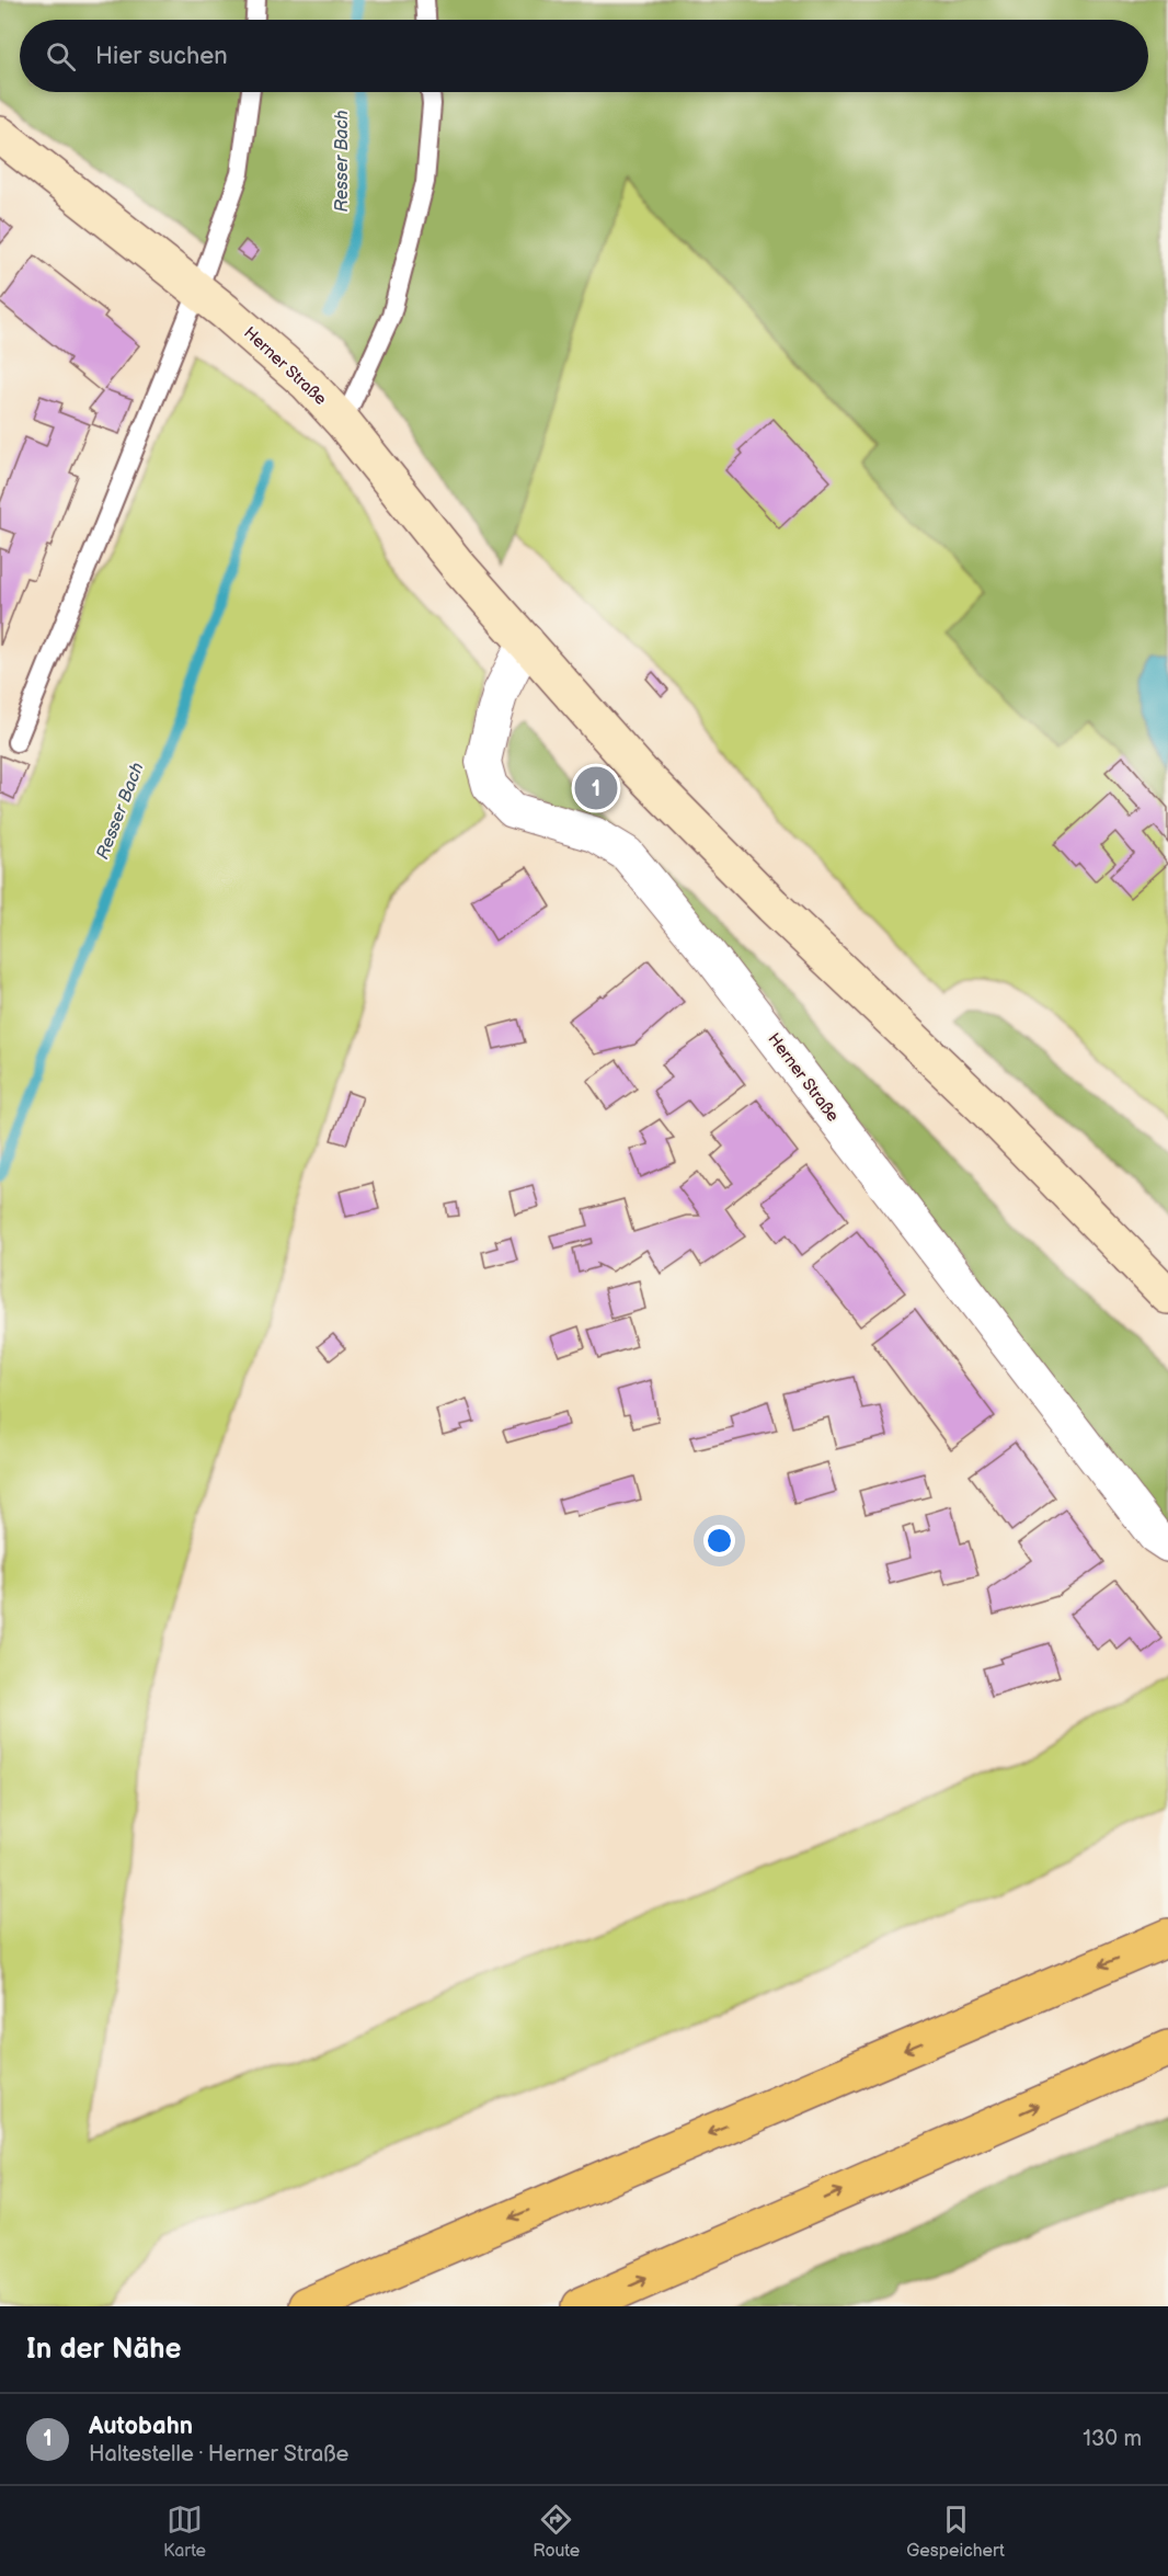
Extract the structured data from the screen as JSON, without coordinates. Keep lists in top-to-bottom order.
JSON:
{
  "streets": {
    "main road": ["Herner Straße"]
  },
  "water": ["Resser Bach"],
  "page": {
    "search": "Hier suchen",
    "pins": "1",
    "heading": "In der Nähe",
    "list": [
      {
        "mark": "1",
        "name": "Autobahn",
        "note": "Haltestelle · Herner Straße",
        "value": "130 m"
      }
    ],
    "nav": ["Karte", "Route", "Gespeichert"]
  }
}
